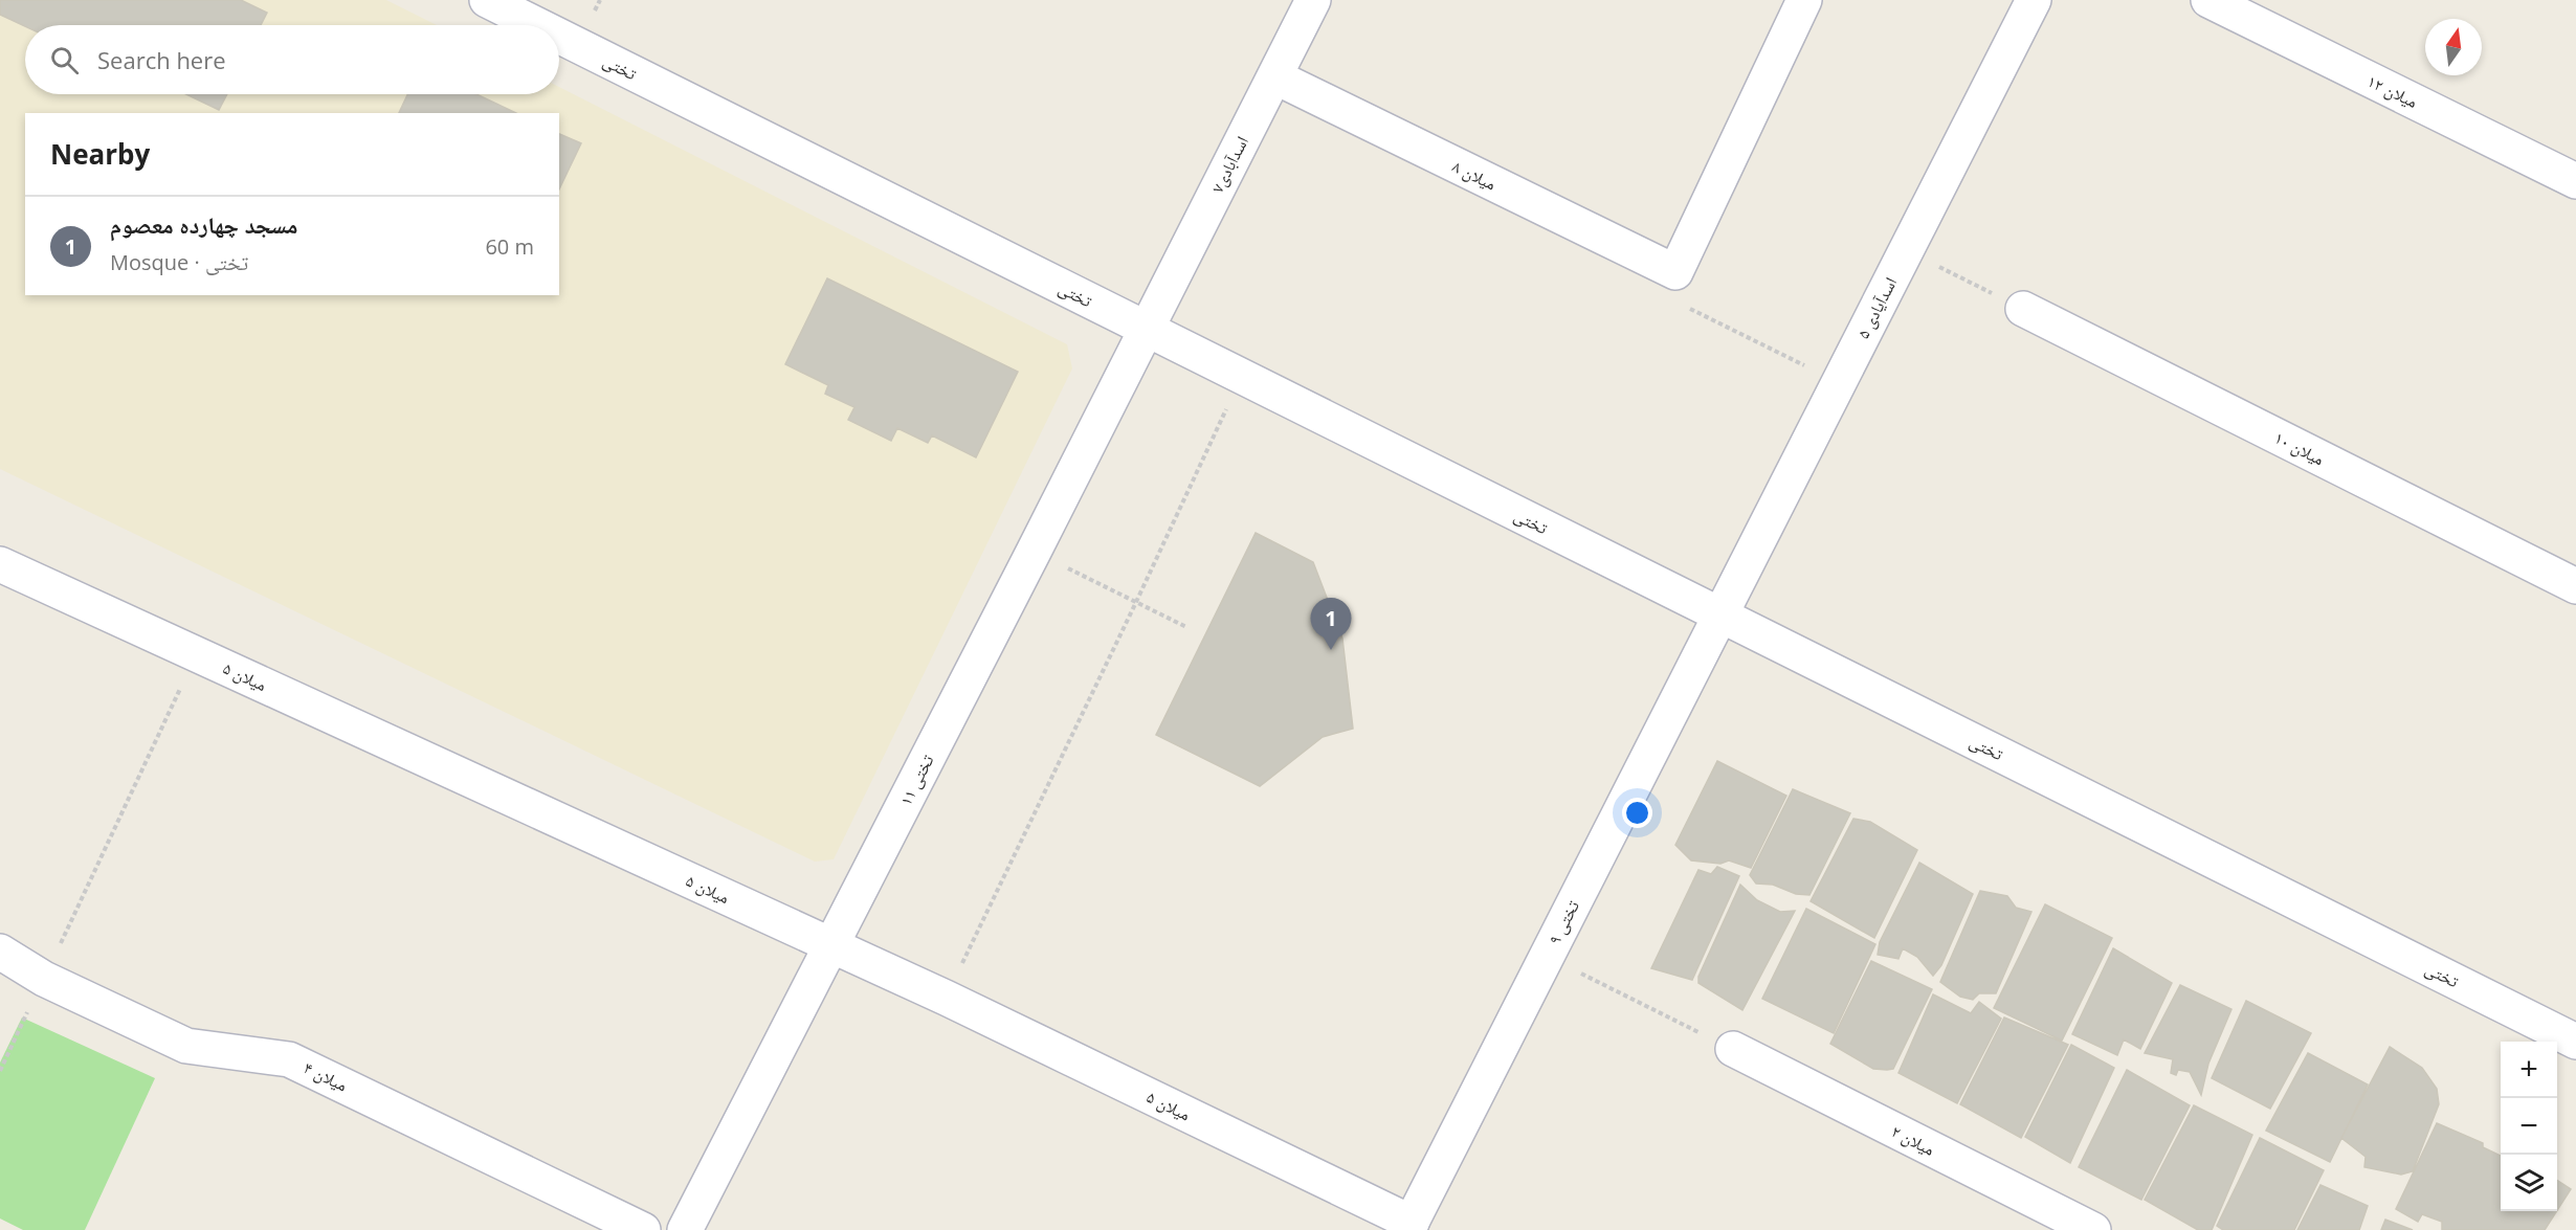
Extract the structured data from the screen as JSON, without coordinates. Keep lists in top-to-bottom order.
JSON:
{
  "streets": {
    "street": [
      "تختی",
      "میلان ۱۲",
      "اسدآبادی۷",
      "میلان ۸",
      "اسدآیادی ۵",
      "میلان ۱۰",
      "میلان ۵",
      "تختی ۱۱",
      "تختی ۹",
      "میلان ۴",
      "میلان ۲"
    ]
  },
  "crossings": [
    ["تختی", "اسدآبادی۷"],
    ["تختی", "اسدآیادی ۵"],
    ["تختی", "تختی ۱۱"],
    ["تختی", "تختی ۹"],
    ["اسدآبادی۷", "میلان ۸"],
    ["اسدآبادی۷", "تختی ۱۱"],
    ["اسدآیادی ۵", "تختی ۹"],
    ["میلان ۵", "تختی ۱۱"],
    ["میلان ۵", "تختی ۹"]
  ],
  "north": "top",
  "page": {
    "search": "Search here",
    "heading": "Nearby",
    "list": [
      {
        "mark": "1",
        "name": "مسجد چهارده معصوم",
        "note": "Mosque · تختی",
        "value": "60 m"
      }
    ],
    "pins": "1",
    "map_buttons": ["+", "−"]
  }
}
